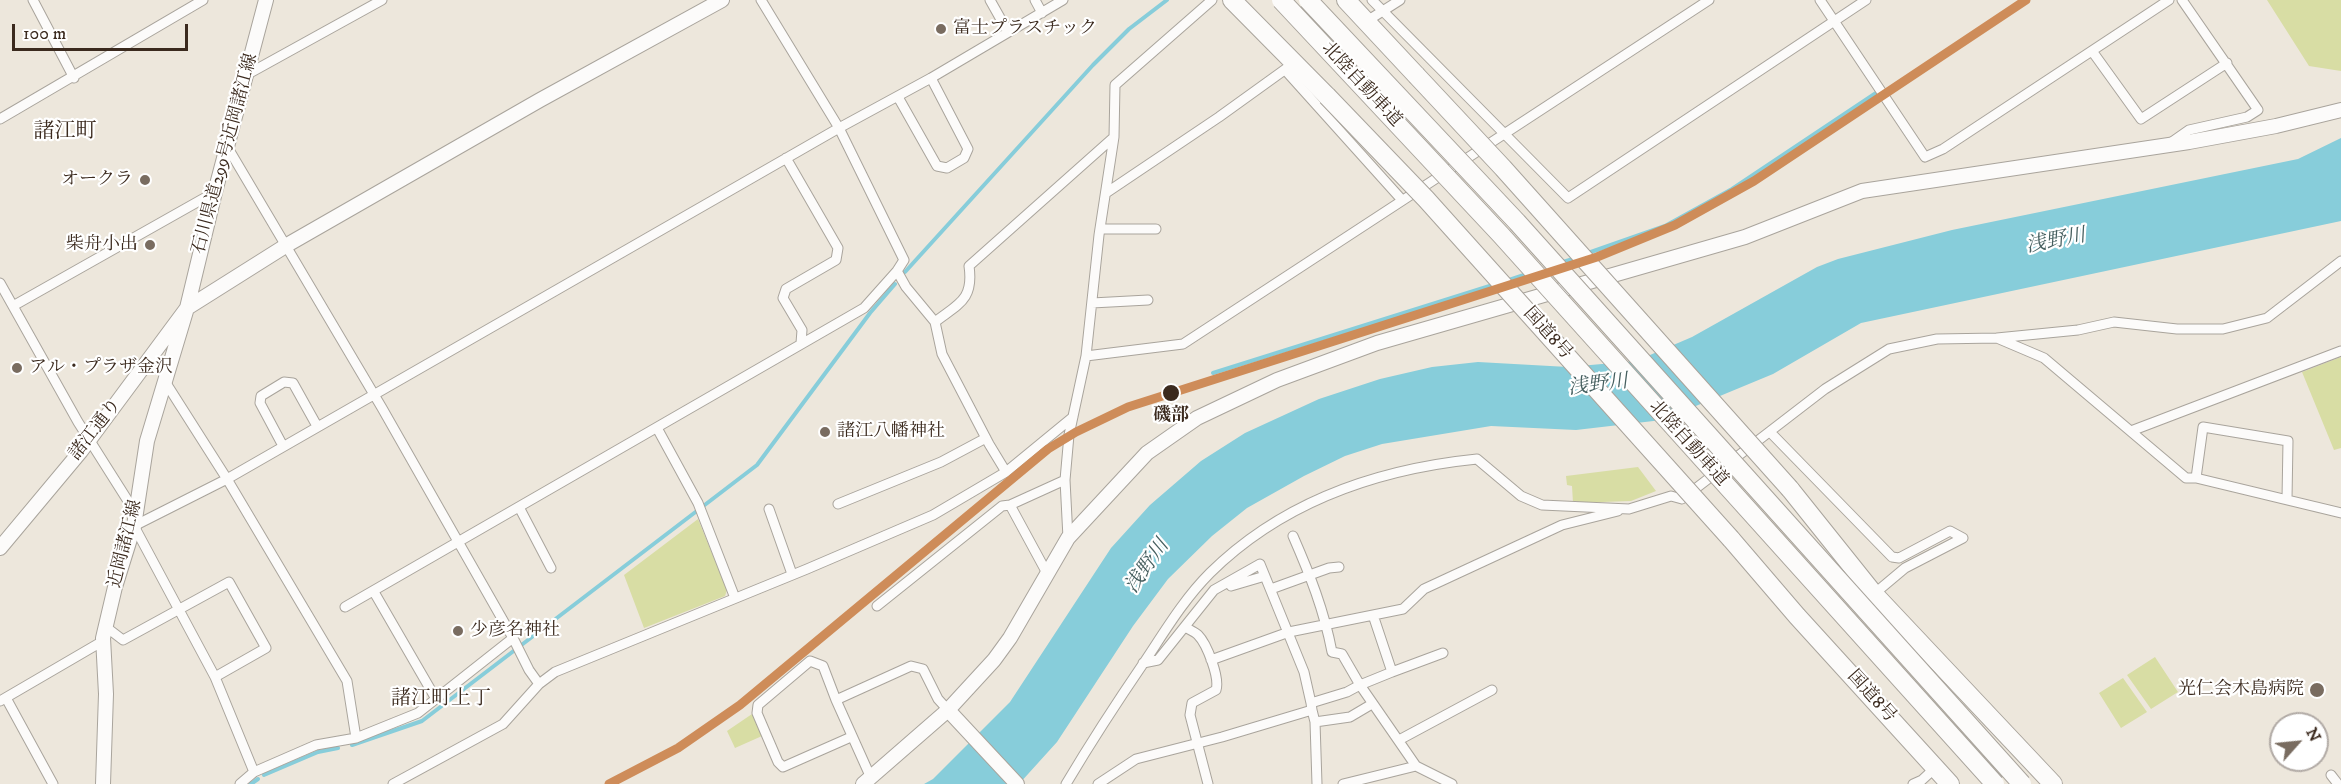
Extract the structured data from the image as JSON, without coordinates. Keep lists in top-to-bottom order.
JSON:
{
  "streets": {
    "highway": ["北陸自動車道", "国道8号"],
    "street": ["石川県道299号近岡諸江線", "諸江通り", "近岡諸江線"]
  },
  "crossings": [
    ["石川県道299号近岡諸江線", "諸江通り"],
    ["石川県道299号近岡諸江線", "近岡諸江線"],
    ["諸江通り", "近岡諸江線"]
  ],
  "districts": ["諸江町", "諸江町上丁"],
  "water": ["浅野川"],
  "places": [
    "富士プラスチック",
    "オークラ",
    "柴舟小出",
    "アル・プラザ金沢",
    "磯部",
    "諸江八幡神社",
    "少彦名神社",
    "光仁会木島病院"
  ],
  "scale_bar": "100 m",
  "north": "top right"
}
